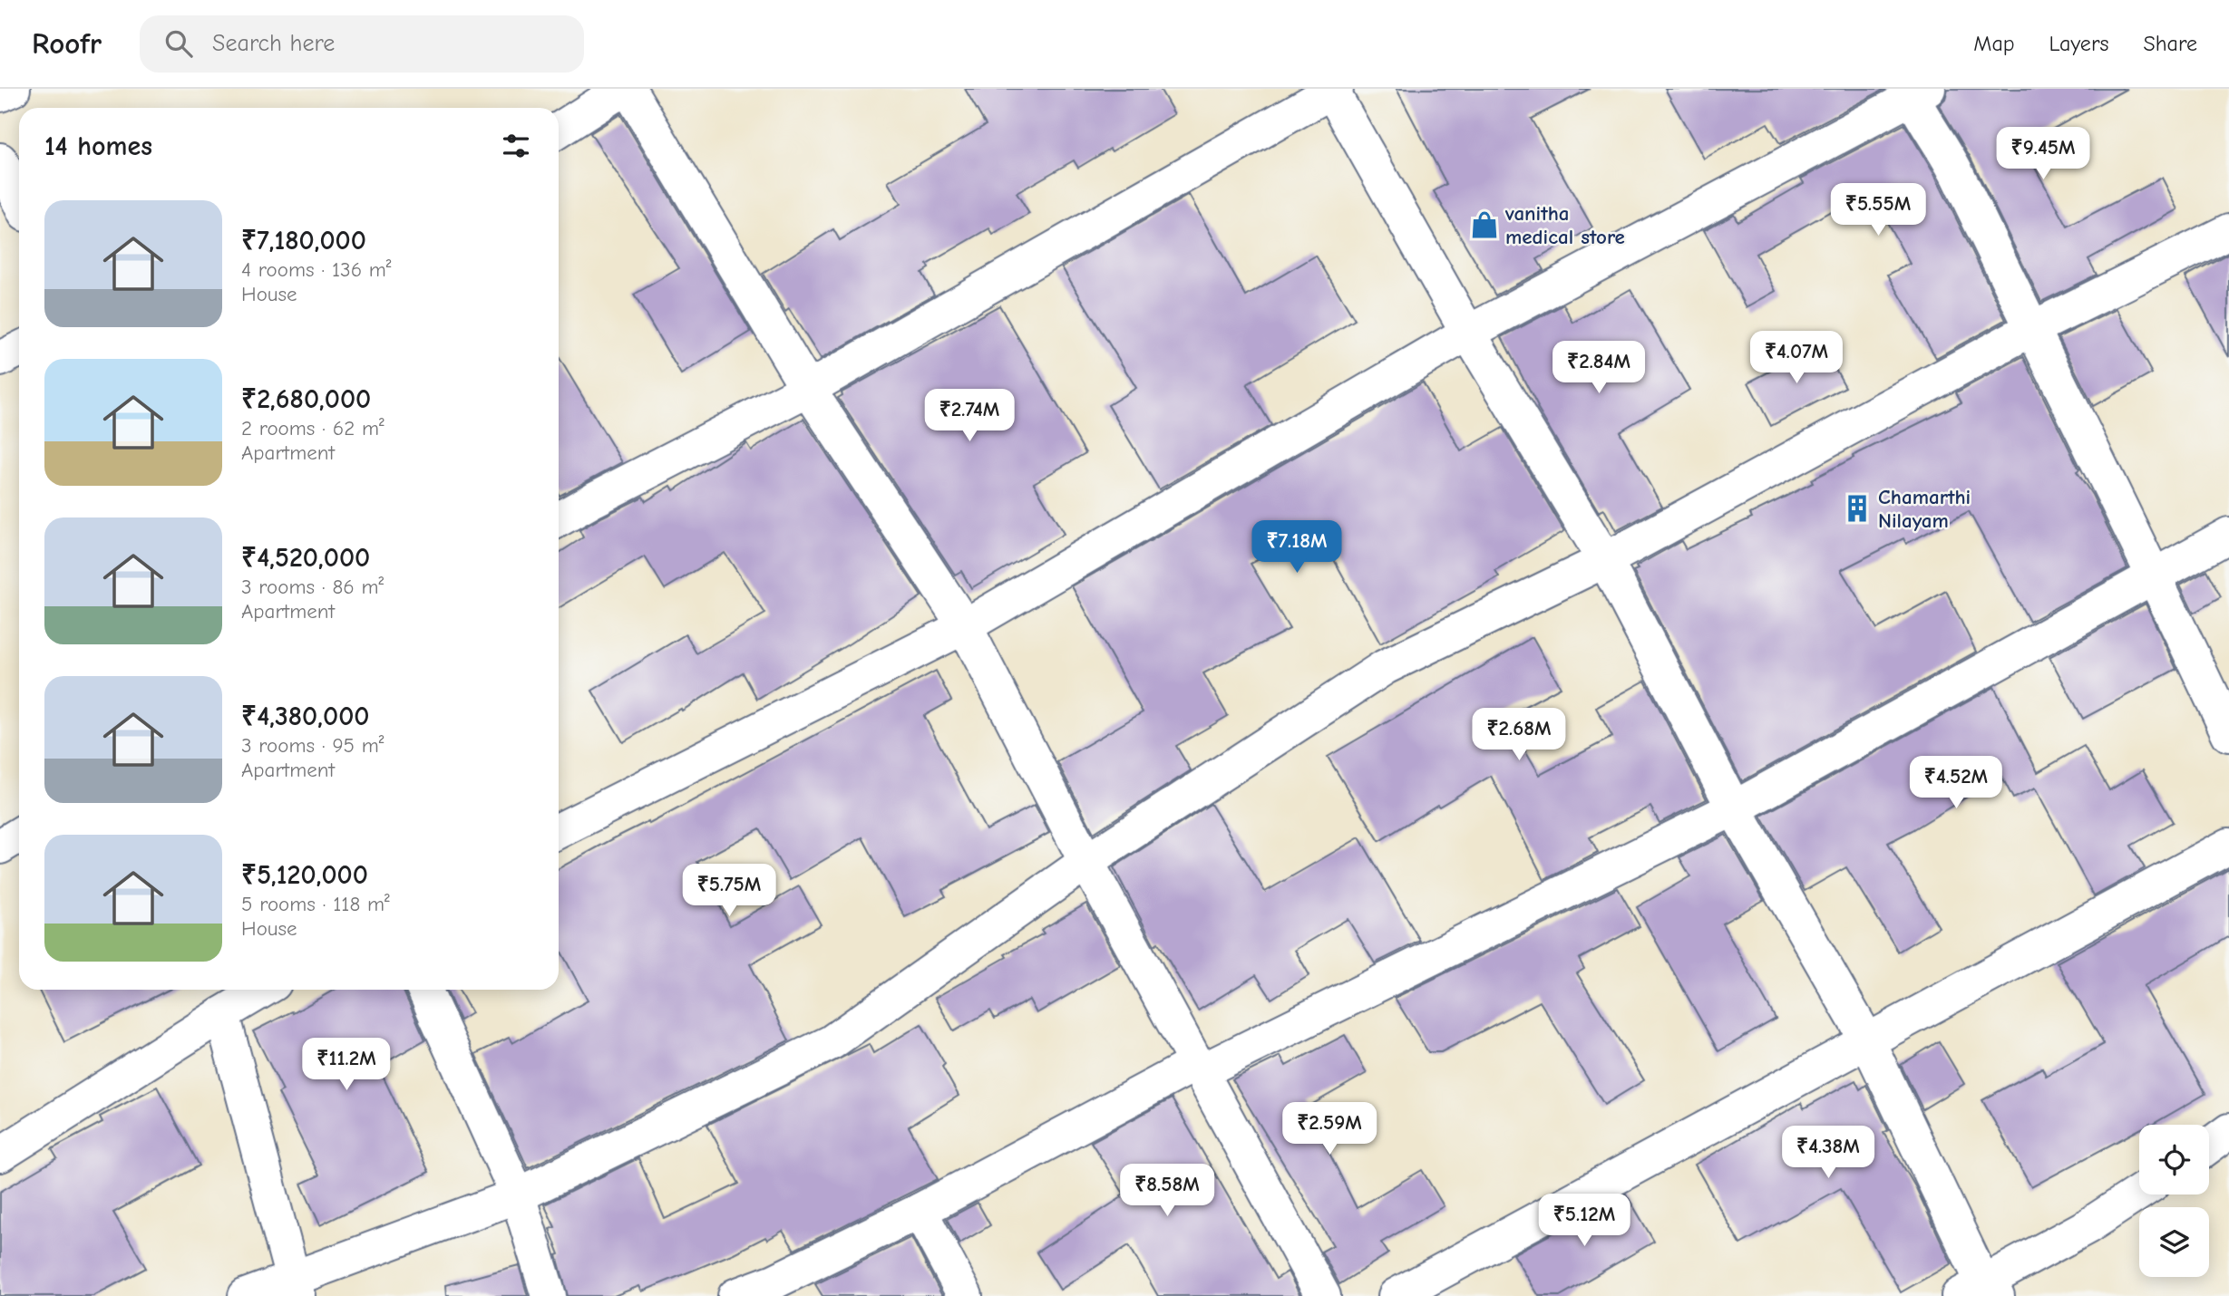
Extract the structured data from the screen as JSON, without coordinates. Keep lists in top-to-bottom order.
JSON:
{
  "places": {
    "shop": ["vanitha medical store"],
    "building": ["Chamarthi Nilayam"]
  },
  "page": {
    "header": "Roofr",
    "search": "Search here",
    "nav": ["Map", "Layers", "Share"],
    "heading": "14 homes",
    "price": [
      "₹9.45M",
      "₹5.55M",
      "₹4.07M",
      "₹2.84M",
      "₹2.74M",
      "₹7.18M",
      "₹2.68M",
      "₹4.52M",
      "₹5.75M",
      "₹11.2M",
      "₹2.59M",
      "₹4.38M",
      "₹8.58M",
      "₹5.12M"
    ],
    "list": [
      {
        "name": "₹7,180,000",
        "note": "4 rooms · 136 m² · House"
      },
      {
        "name": "₹2,680,000",
        "note": "2 rooms · 62 m² · Apartment"
      },
      {
        "name": "₹4,520,000",
        "note": "3 rooms · 86 m² · Apartment"
      },
      {
        "name": "₹4,380,000",
        "note": "3 rooms · 95 m² · Apartment"
      },
      {
        "name": "₹5,120,000",
        "note": "5 rooms · 118 m² · House"
      }
    ]
  }
}
